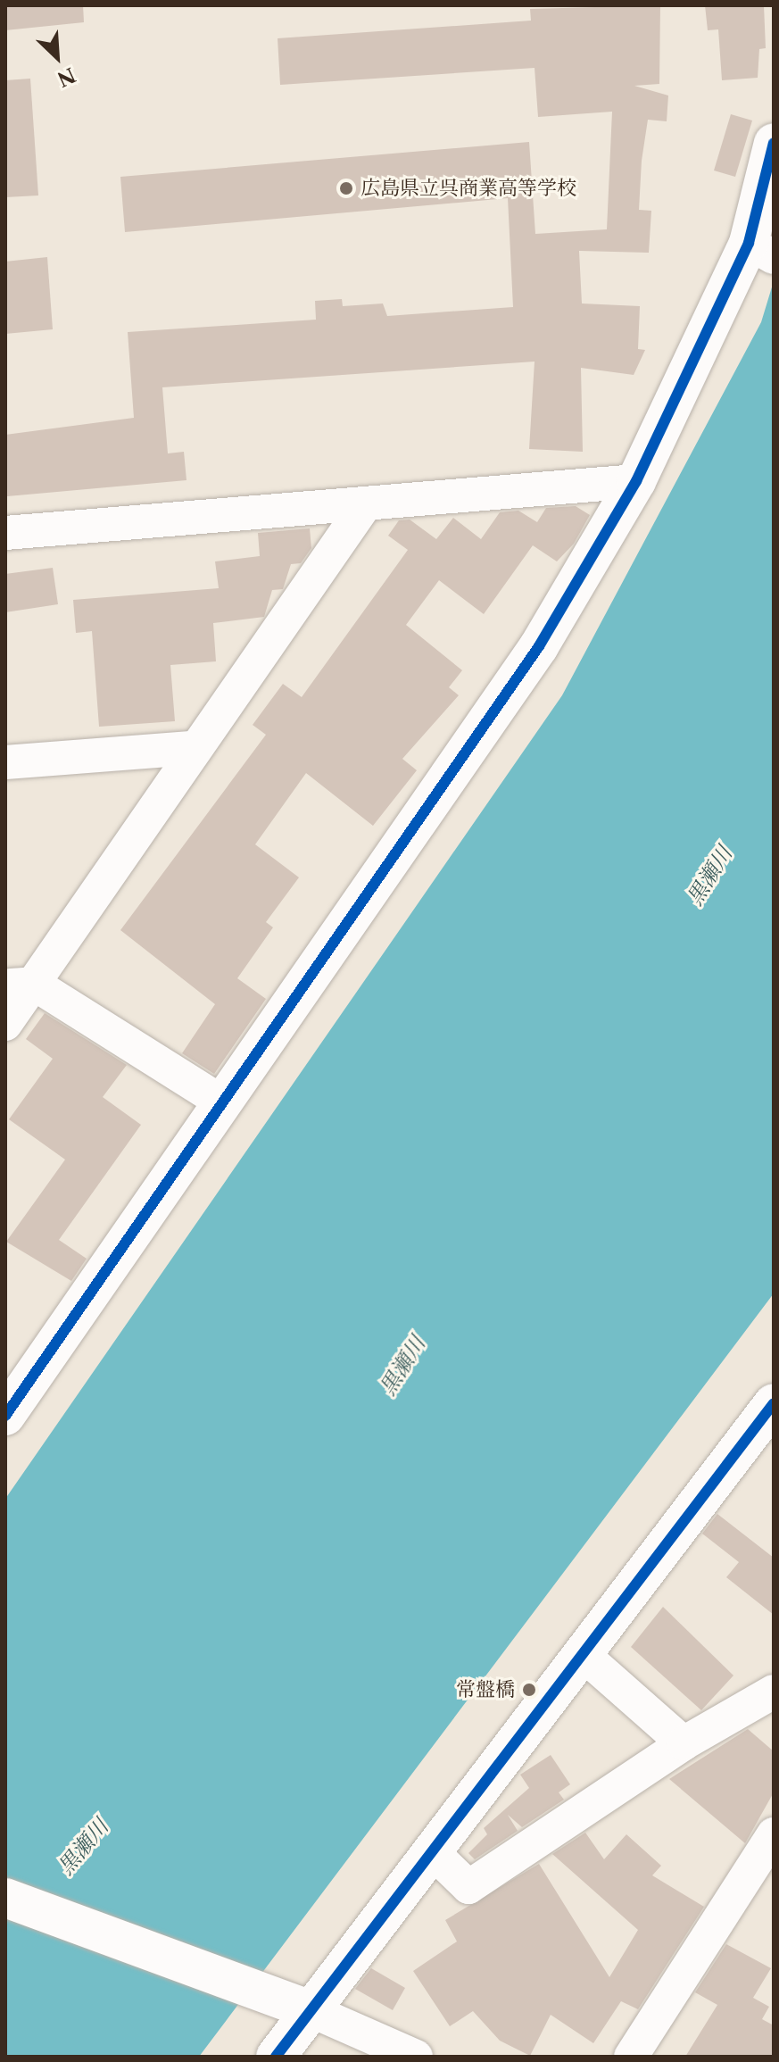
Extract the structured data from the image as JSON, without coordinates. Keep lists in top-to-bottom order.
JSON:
{
  "water": ["黒瀬川"],
  "places": ["広島県立呉商業高等学校", "常盤橋"],
  "north": "bottom right"
}
